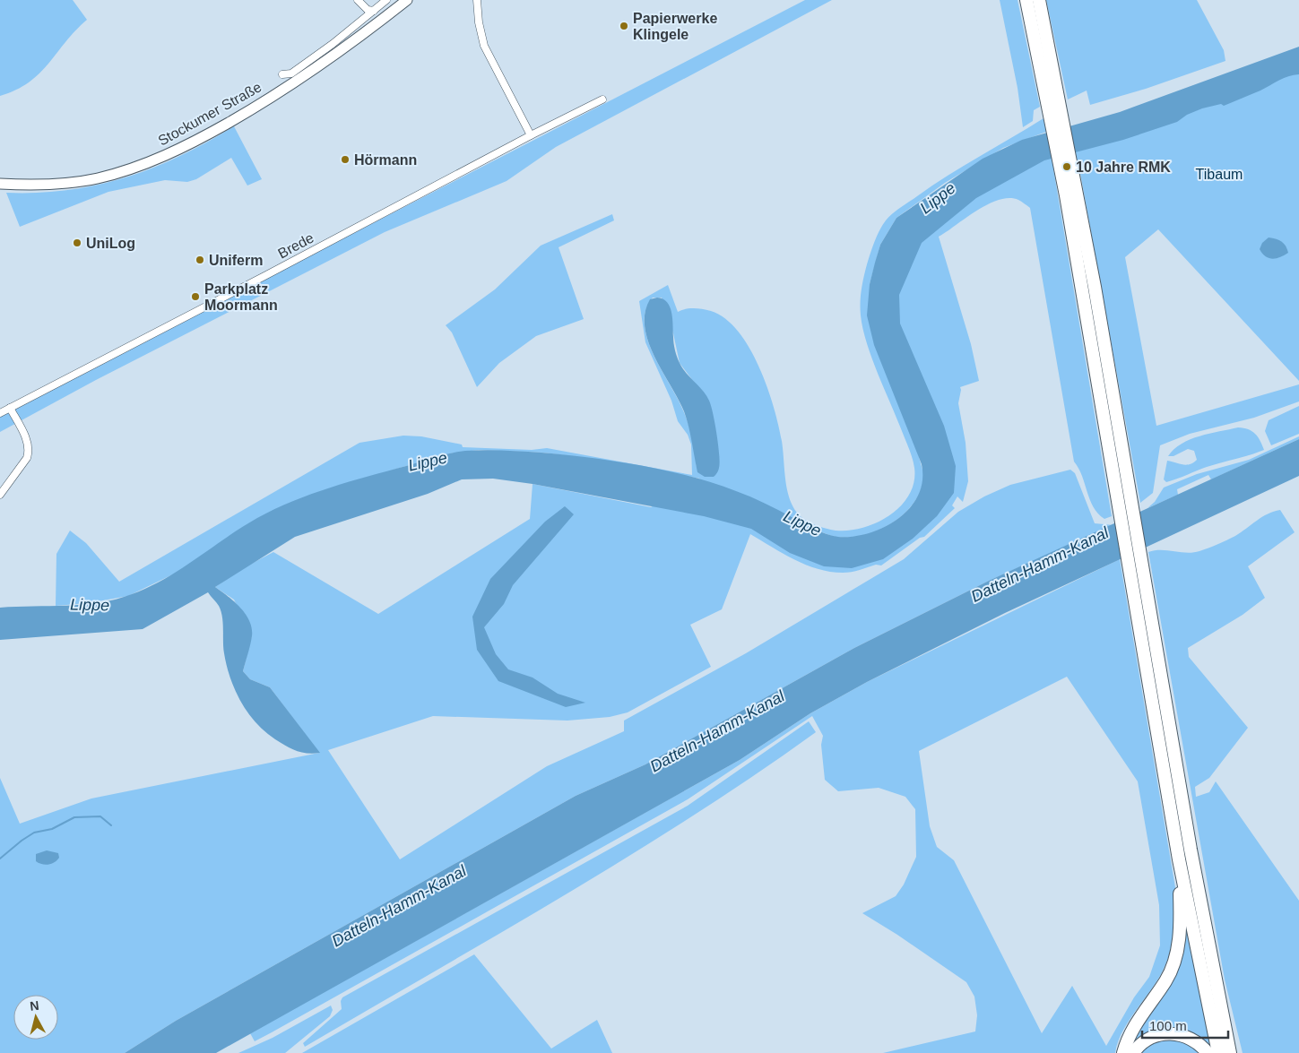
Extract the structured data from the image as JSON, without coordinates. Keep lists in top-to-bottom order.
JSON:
{
  "streets": {
    "main road": ["Stockumer Straße"],
    "street": ["Brede"]
  },
  "water": ["Lippe", "Datteln-Hamm-Kanal"],
  "parks": ["Tibaum"],
  "places": [
    "Papierwerke Klingele",
    "Hörmann",
    "10 Jahre RMK",
    "UniLog",
    "Uniferm",
    "Parkplatz Moormann"
  ],
  "scale_bar": "100 m",
  "north": "top"
}
